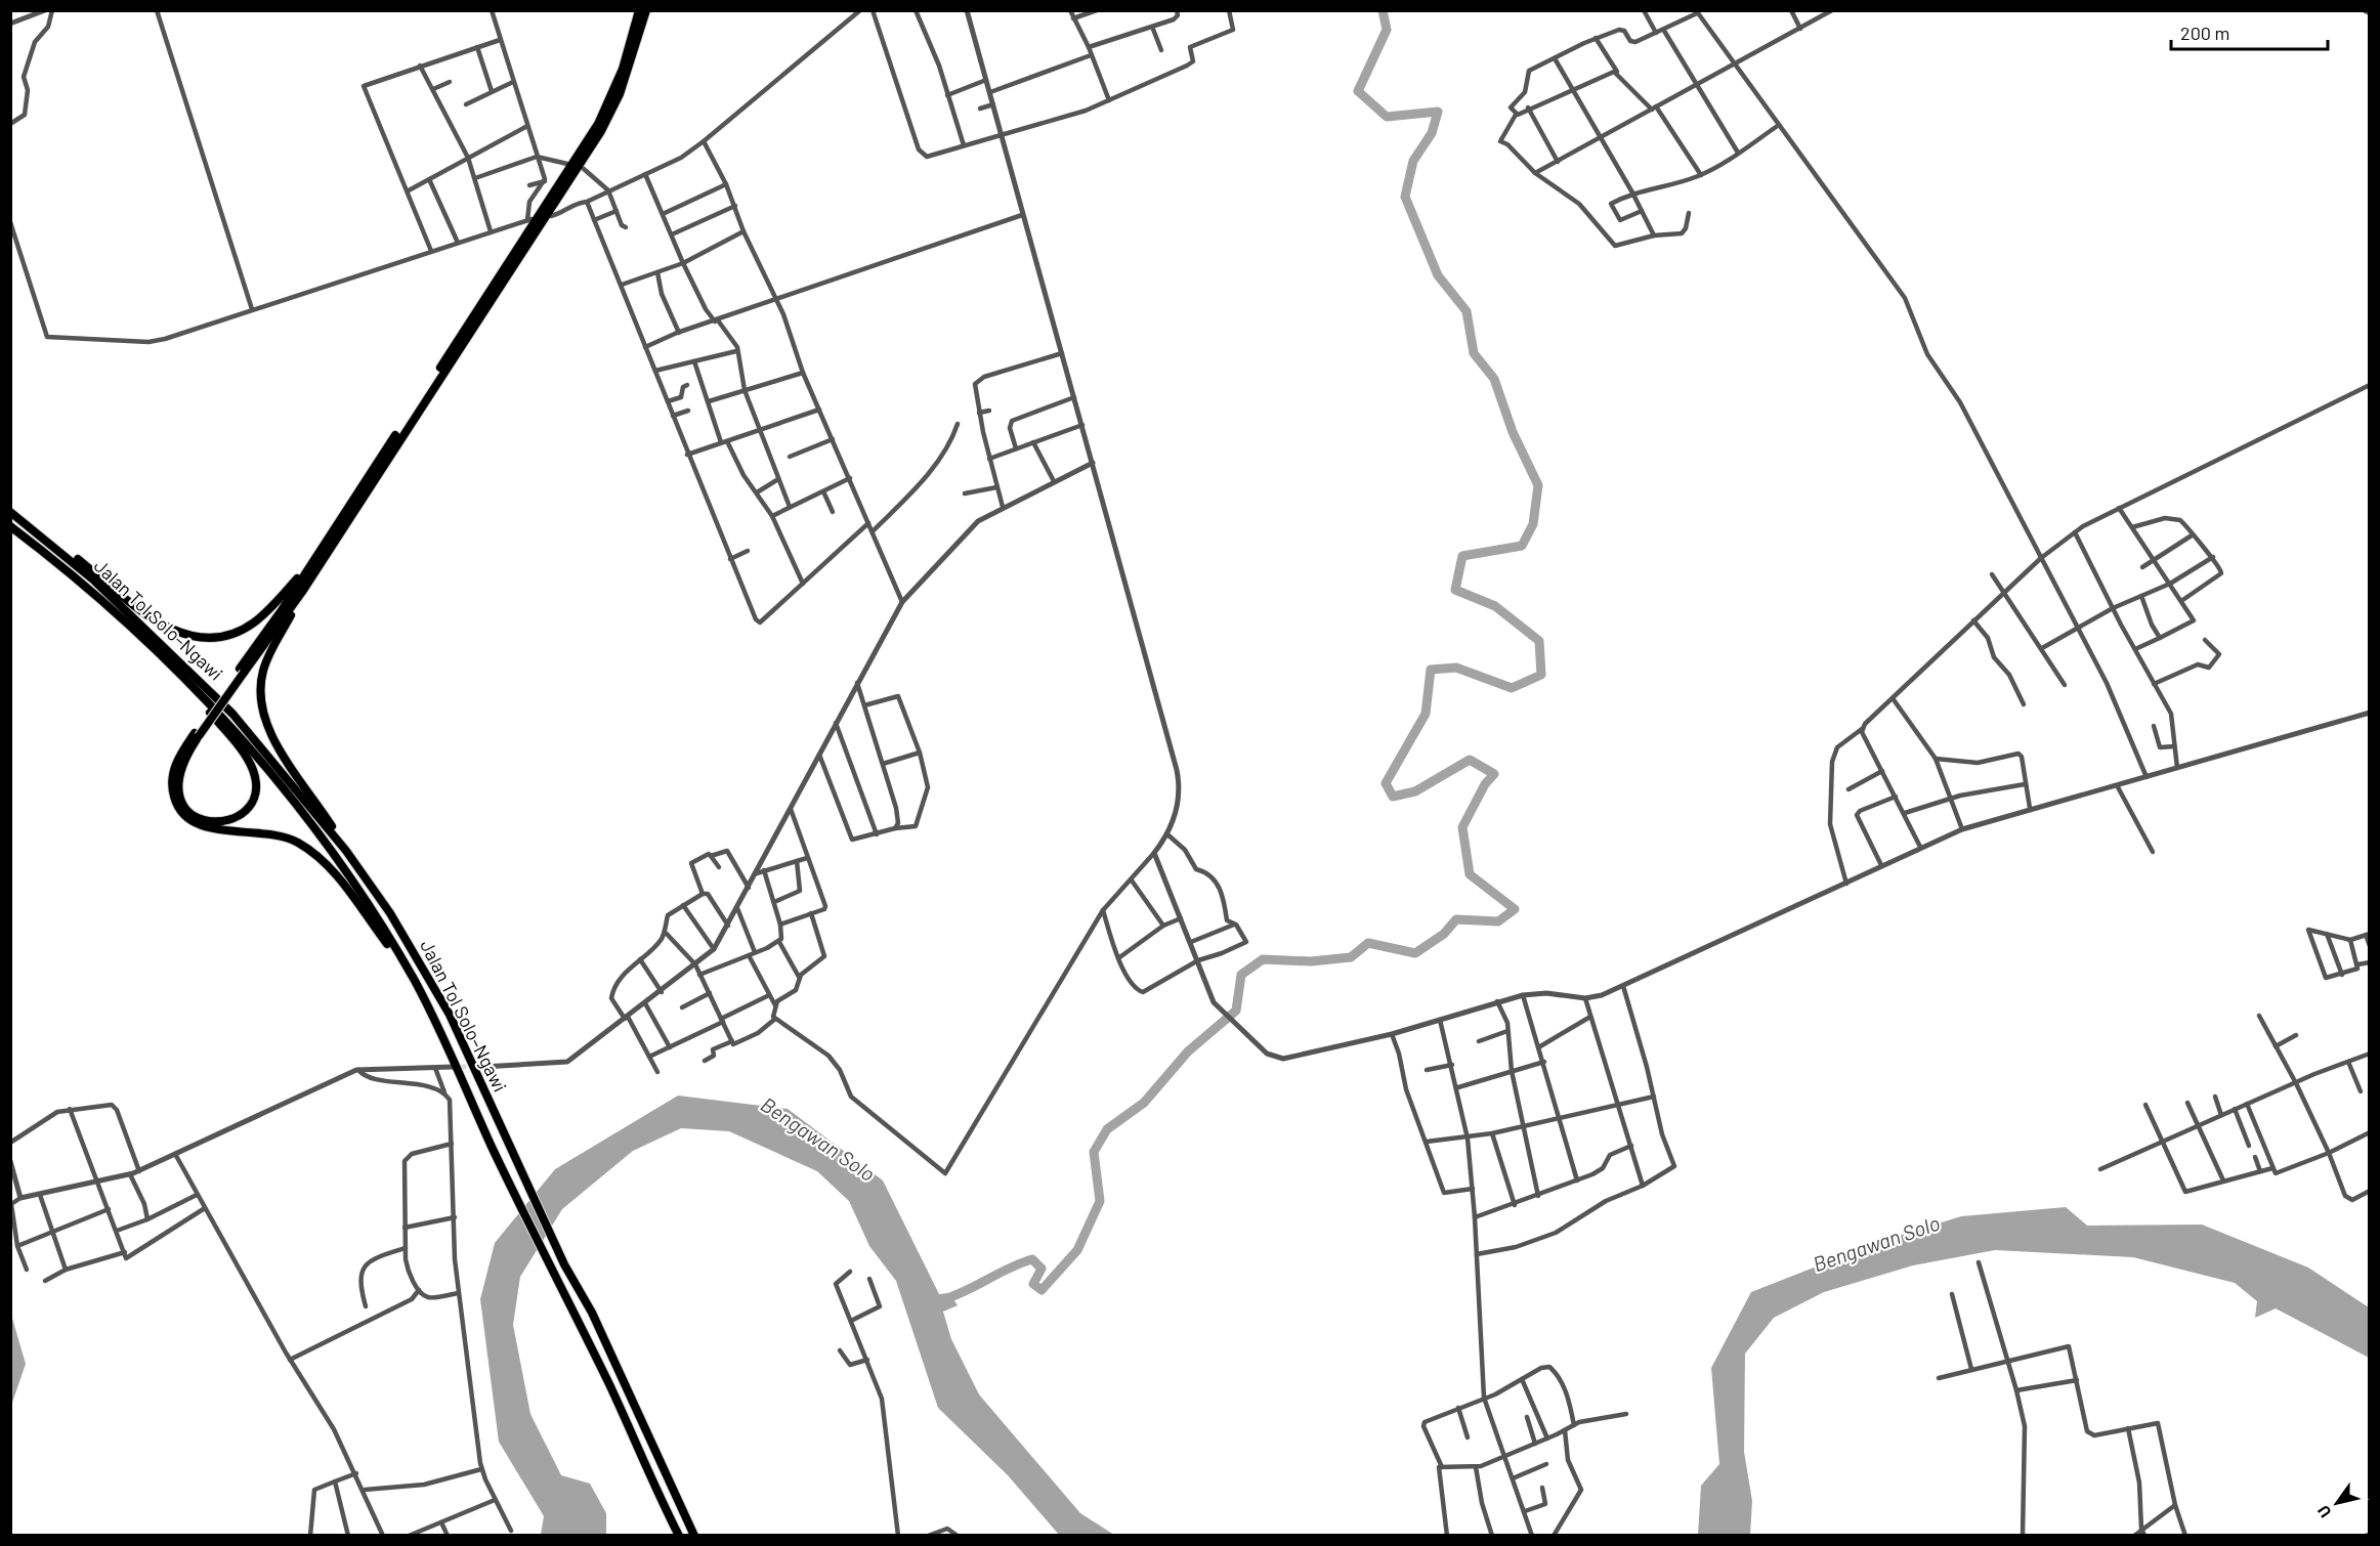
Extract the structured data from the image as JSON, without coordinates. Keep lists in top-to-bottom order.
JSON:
{
  "streets": {
    "highway": ["Jalan Tol Solo–Ngawi"]
  },
  "water": ["Bengawan Solo"],
  "scale_bar": "200 m",
  "north": "bottom left"
}
